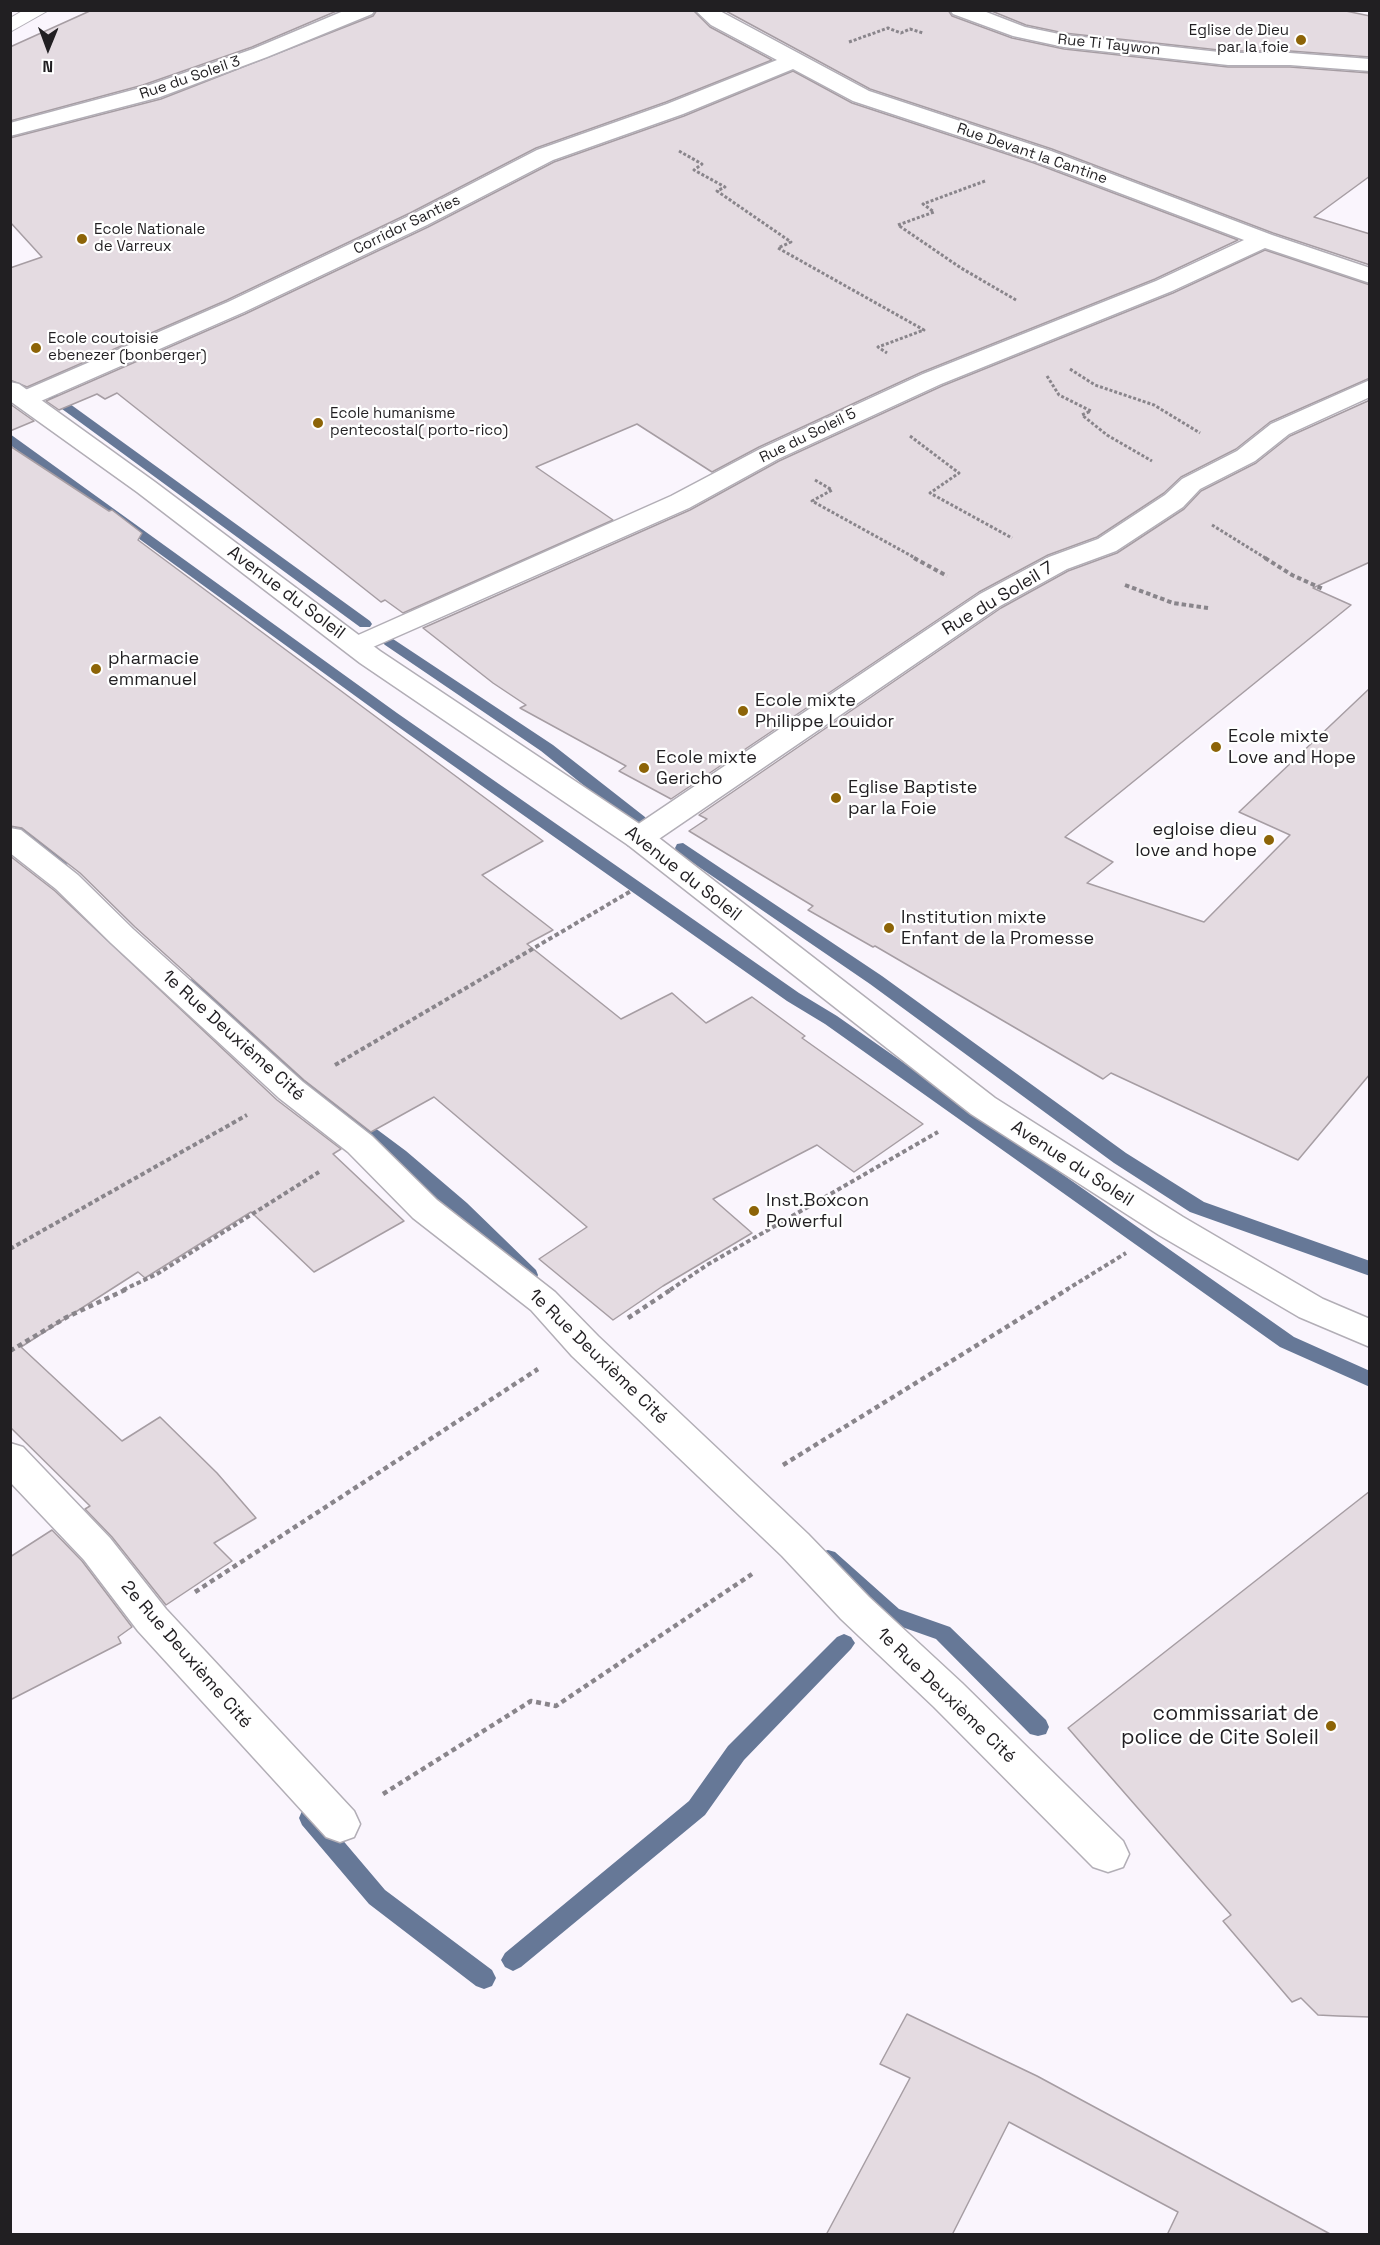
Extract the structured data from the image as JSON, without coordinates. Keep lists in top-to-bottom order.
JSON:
{
  "streets": {
    "street": [
      "Rue Ti Taywon",
      "Rue du Soleil 3",
      "Rue Devant la Cantine",
      "Corridor Santies",
      "Rue du Soleil 5",
      "Avenue du Soleil",
      "Rue du Soleil 7",
      "1e Rue Deuxième Cité",
      "2e Rue Deuxième Cité"
    ]
  },
  "crossings": [
    ["Rue Devant la Cantine", "Corridor Santies"],
    ["Rue Devant la Cantine", "Rue du Soleil 5"],
    ["Corridor Santies", "Avenue du Soleil"],
    ["Rue du Soleil 5", "Avenue du Soleil"],
    ["Avenue du Soleil", "Rue du Soleil 7"]
  ],
  "places": [
    "Eglise de Dieu par la foie",
    "Ecole Nationale de Varreux",
    "Ecole coutoisie ebenezer (bonberger)",
    "Ecole humanisme pentecostal( porto-rico)",
    "pharmacie emmanuel",
    "Ecole mixte Philippe Louidor",
    "Ecole mixte Love and Hope",
    "Ecole mixte Gericho",
    "Eglise Baptiste par la Foie",
    "egloise dieu love and hope",
    "Institution mixte Enfant de la Promesse",
    "Inst.Boxcon Powerful",
    "commissariat de police de Cite Soleil"
  ],
  "north": "bottom"
}
